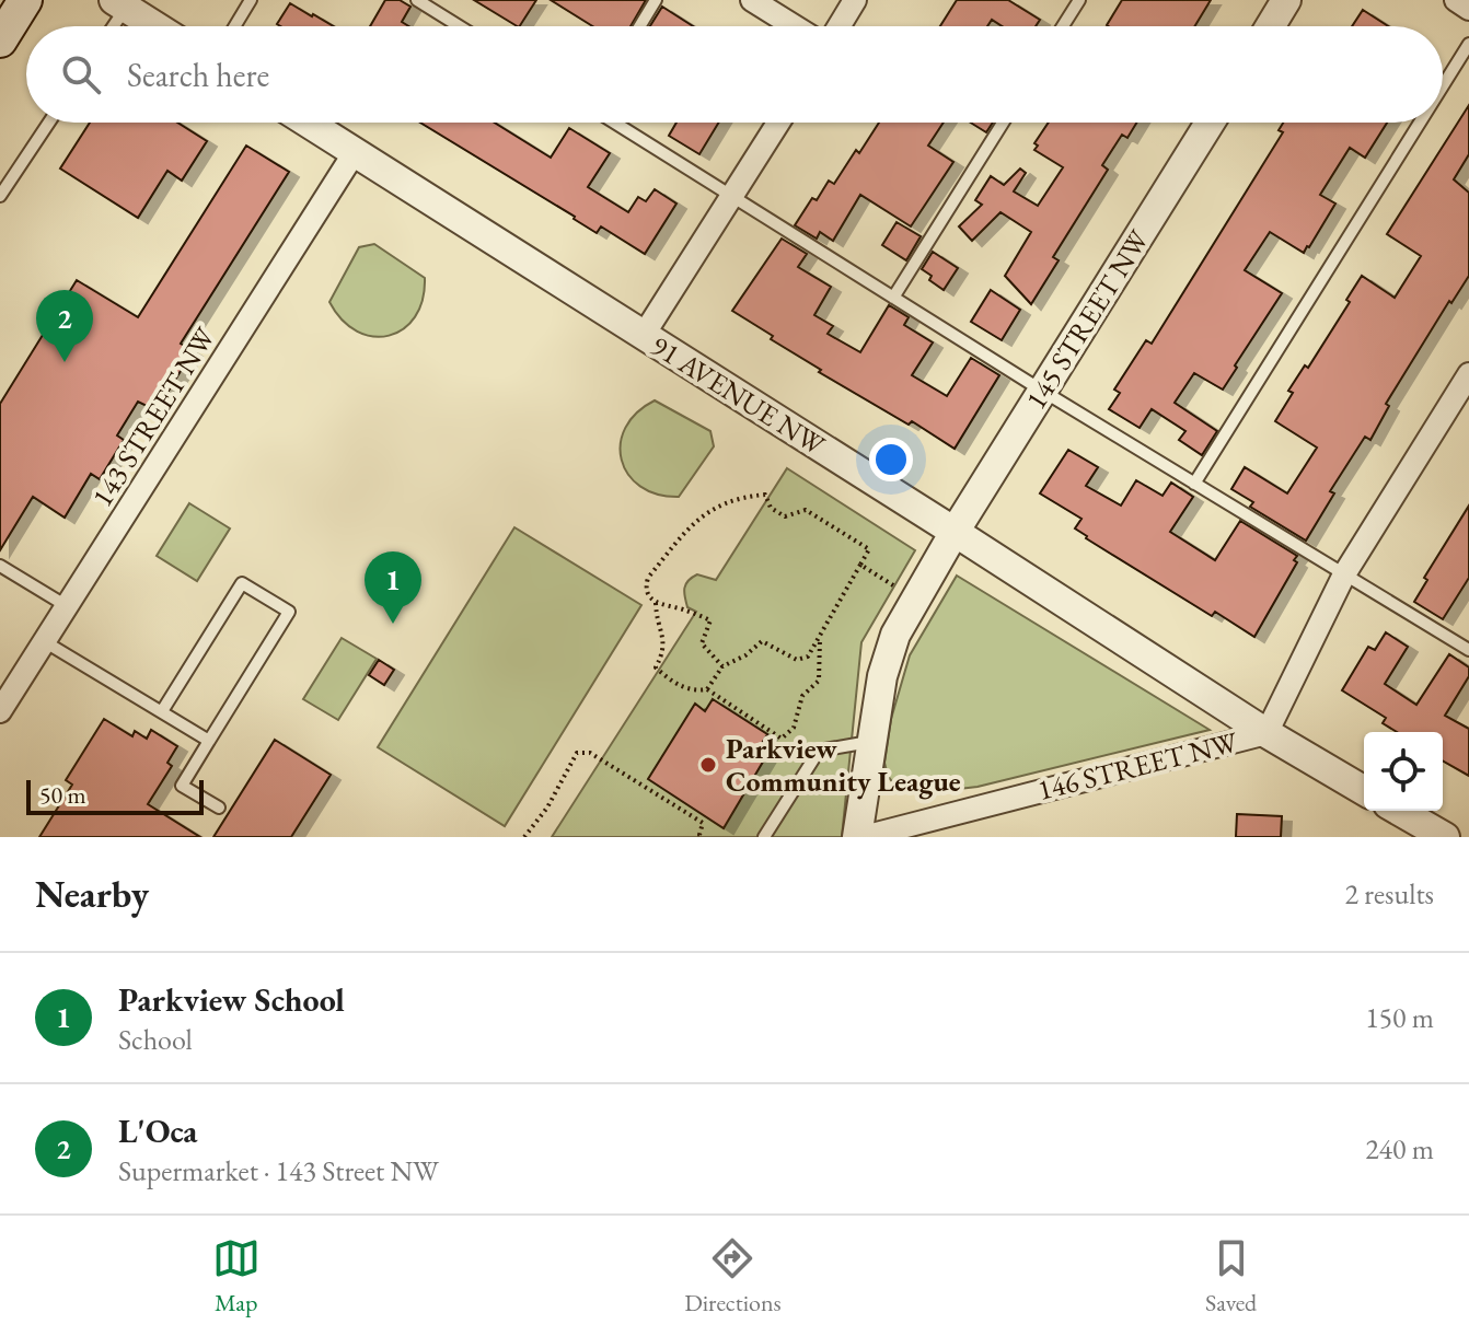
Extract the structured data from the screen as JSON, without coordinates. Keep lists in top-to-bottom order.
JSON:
{
  "streets": {
    "street": [
      "145 STREET NW",
      "91 AVENUE NW",
      "143 STREET NW",
      "146 STREET NW"
    ]
  },
  "crossings": [
    ["145 STREET NW", "91 AVENUE NW"],
    ["145 STREET NW", "146 STREET NW"],
    ["91 AVENUE NW", "143 STREET NW"],
    ["91 AVENUE NW", "146 STREET NW"]
  ],
  "places": ["Parkview Community League"],
  "scale_bar": "50 m",
  "page": {
    "search": "Search here",
    "pins": ["2", "1"],
    "scale": "50 m",
    "heading": ["Nearby", "2 results"],
    "list": [
      {
        "mark": "1",
        "name": "Parkview School",
        "note": "School",
        "value": "150 m"
      },
      {
        "mark": "2",
        "name": "L'Oca",
        "note": "Supermarket · 143 Street NW",
        "value": "240 m"
      }
    ],
    "nav": ["Map", "Directions", "Saved"]
  }
}
